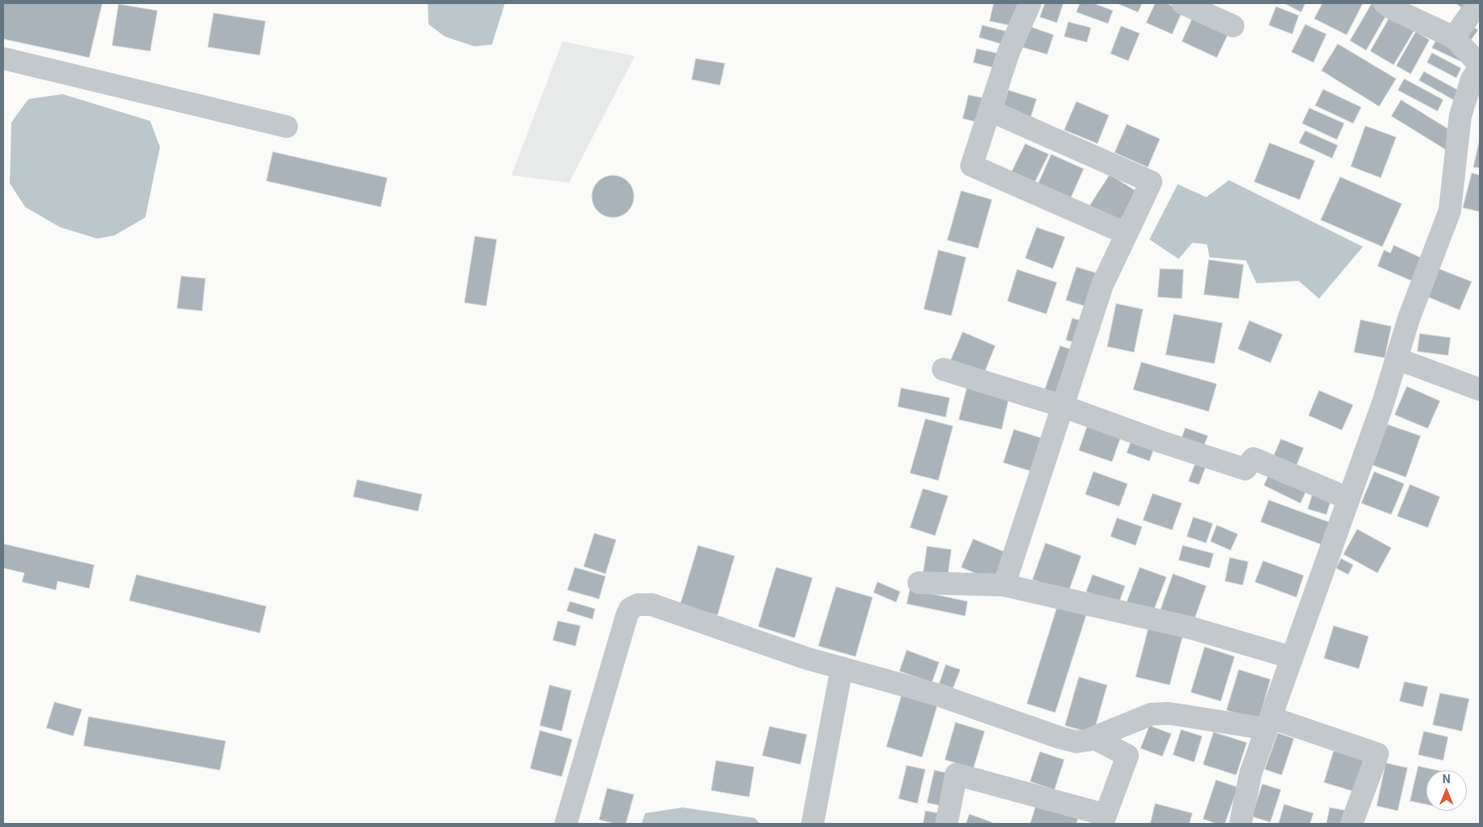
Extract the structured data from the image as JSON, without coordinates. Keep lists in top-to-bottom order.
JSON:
{
  "north": "top"
}
